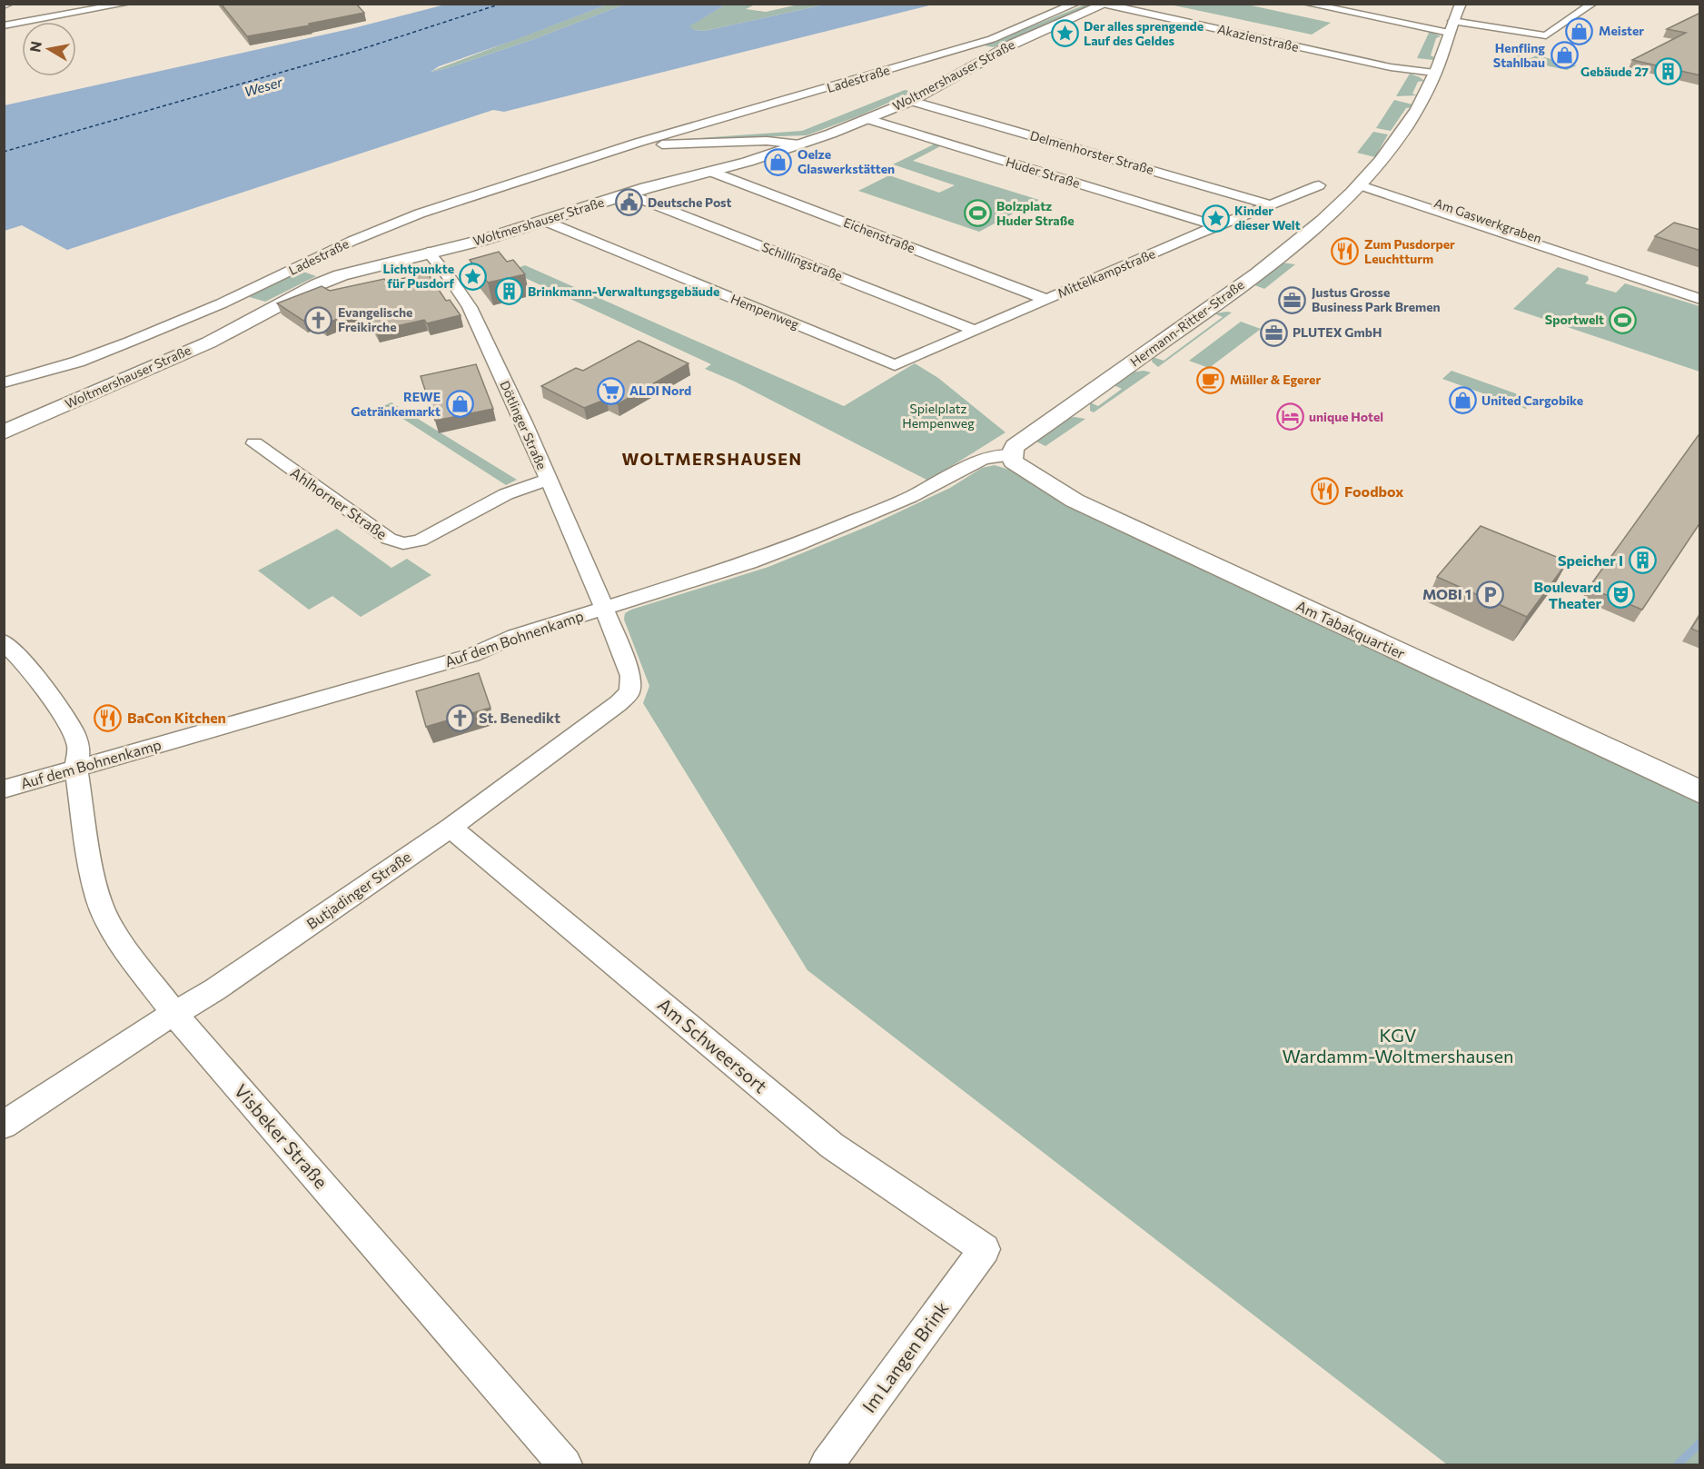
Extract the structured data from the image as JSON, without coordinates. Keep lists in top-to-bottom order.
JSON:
{
  "streets": {
    "street": [
      "Akazienstraße",
      "Woltmershauser Straße",
      "Ladestraße",
      "Delmenhorster Straße",
      "Huder Straße",
      "Am Gaswerkgraben",
      "Eichenstraße",
      "Schillingstraße",
      "Mittelkampstraße",
      "Hempenweg",
      "Hermann-Ritter-Straße",
      "Dötlinger Straße",
      "Ahlhorner Straße",
      "Am Tabakquartier",
      "Auf dem Bohnenkamp",
      "Butjadinger Straße",
      "Am Schweersort",
      "Visbeker Straße",
      "Im Langen Brink"
    ]
  },
  "crossings": [
    ["Akazienstraße", "Woltmershauser Straße"],
    ["Akazienstraße", "Hermann-Ritter-Straße"],
    ["Woltmershauser Straße", "Ladestraße"],
    ["Woltmershauser Straße", "Delmenhorster Straße"],
    ["Woltmershauser Straße", "Huder Straße"],
    ["Woltmershauser Straße", "Eichenstraße"],
    ["Woltmershauser Straße", "Schillingstraße"],
    ["Woltmershauser Straße", "Hempenweg"],
    ["Woltmershauser Straße", "Dötlinger Straße"],
    ["Delmenhorster Straße", "Mittelkampstraße"],
    ["Huder Straße", "Mittelkampstraße"],
    ["Am Gaswerkgraben", "Hermann-Ritter-Straße"],
    ["Eichenstraße", "Mittelkampstraße"],
    ["Schillingstraße", "Mittelkampstraße"],
    ["Mittelkampstraße", "Hempenweg"],
    ["Hermann-Ritter-Straße", "Am Tabakquartier"],
    ["Hermann-Ritter-Straße", "Auf dem Bohnenkamp"],
    ["Dötlinger Straße", "Ahlhorner Straße"],
    ["Dötlinger Straße", "Auf dem Bohnenkamp"],
    ["Dötlinger Straße", "Butjadinger Straße"],
    ["Am Tabakquartier", "Auf dem Bohnenkamp"],
    ["Auf dem Bohnenkamp", "Butjadinger Straße"],
    ["Auf dem Bohnenkamp", "Visbeker Straße"],
    ["Butjadinger Straße", "Am Schweersort"],
    ["Butjadinger Straße", "Visbeker Straße"],
    ["Am Schweersort", "Im Langen Brink"]
  ],
  "districts": ["WOLTMERSHAUSEN"],
  "water": ["Weser"],
  "parks": ["Spielplatz Hempenweg", "KGV Wardamm-Woltmershausen"],
  "places": {
    "shop": [
      "Meister",
      "Henfling Stahlbau",
      "Oelze Glaswerkstätten",
      "United Cargobike",
      "REWE Getränkemarkt"
    ],
    "place": ["Der alles sprengende Lauf des Geldes", "Kinder dieser Welt", "Lichtpunkte für Pusdorf"],
    "building": ["Gebäude 27", "Brinkmann-Verwaltungsgebäude", "Speicher I"],
    "public building": ["Deutsche Post"],
    "sports": ["Bolzplatz Huder Straße", "Sportwelt"],
    "restaurant": ["Zum Pusdorper Leuchtturm", "Foodbox", "BaCon Kitchen"],
    "office": ["Justus Grosse Business Park Bremen", "PLUTEX GmbH"],
    "church": ["Evangelische Freikirche", "St. Benedikt"],
    "cafe": ["Müller & Egerer"],
    "supermarket": ["ALDI Nord"],
    "hotel": ["unique Hotel"],
    "parking": ["MOBI 1"],
    "theatre": ["Boulevard Theater"]
  },
  "north": "left"
}
